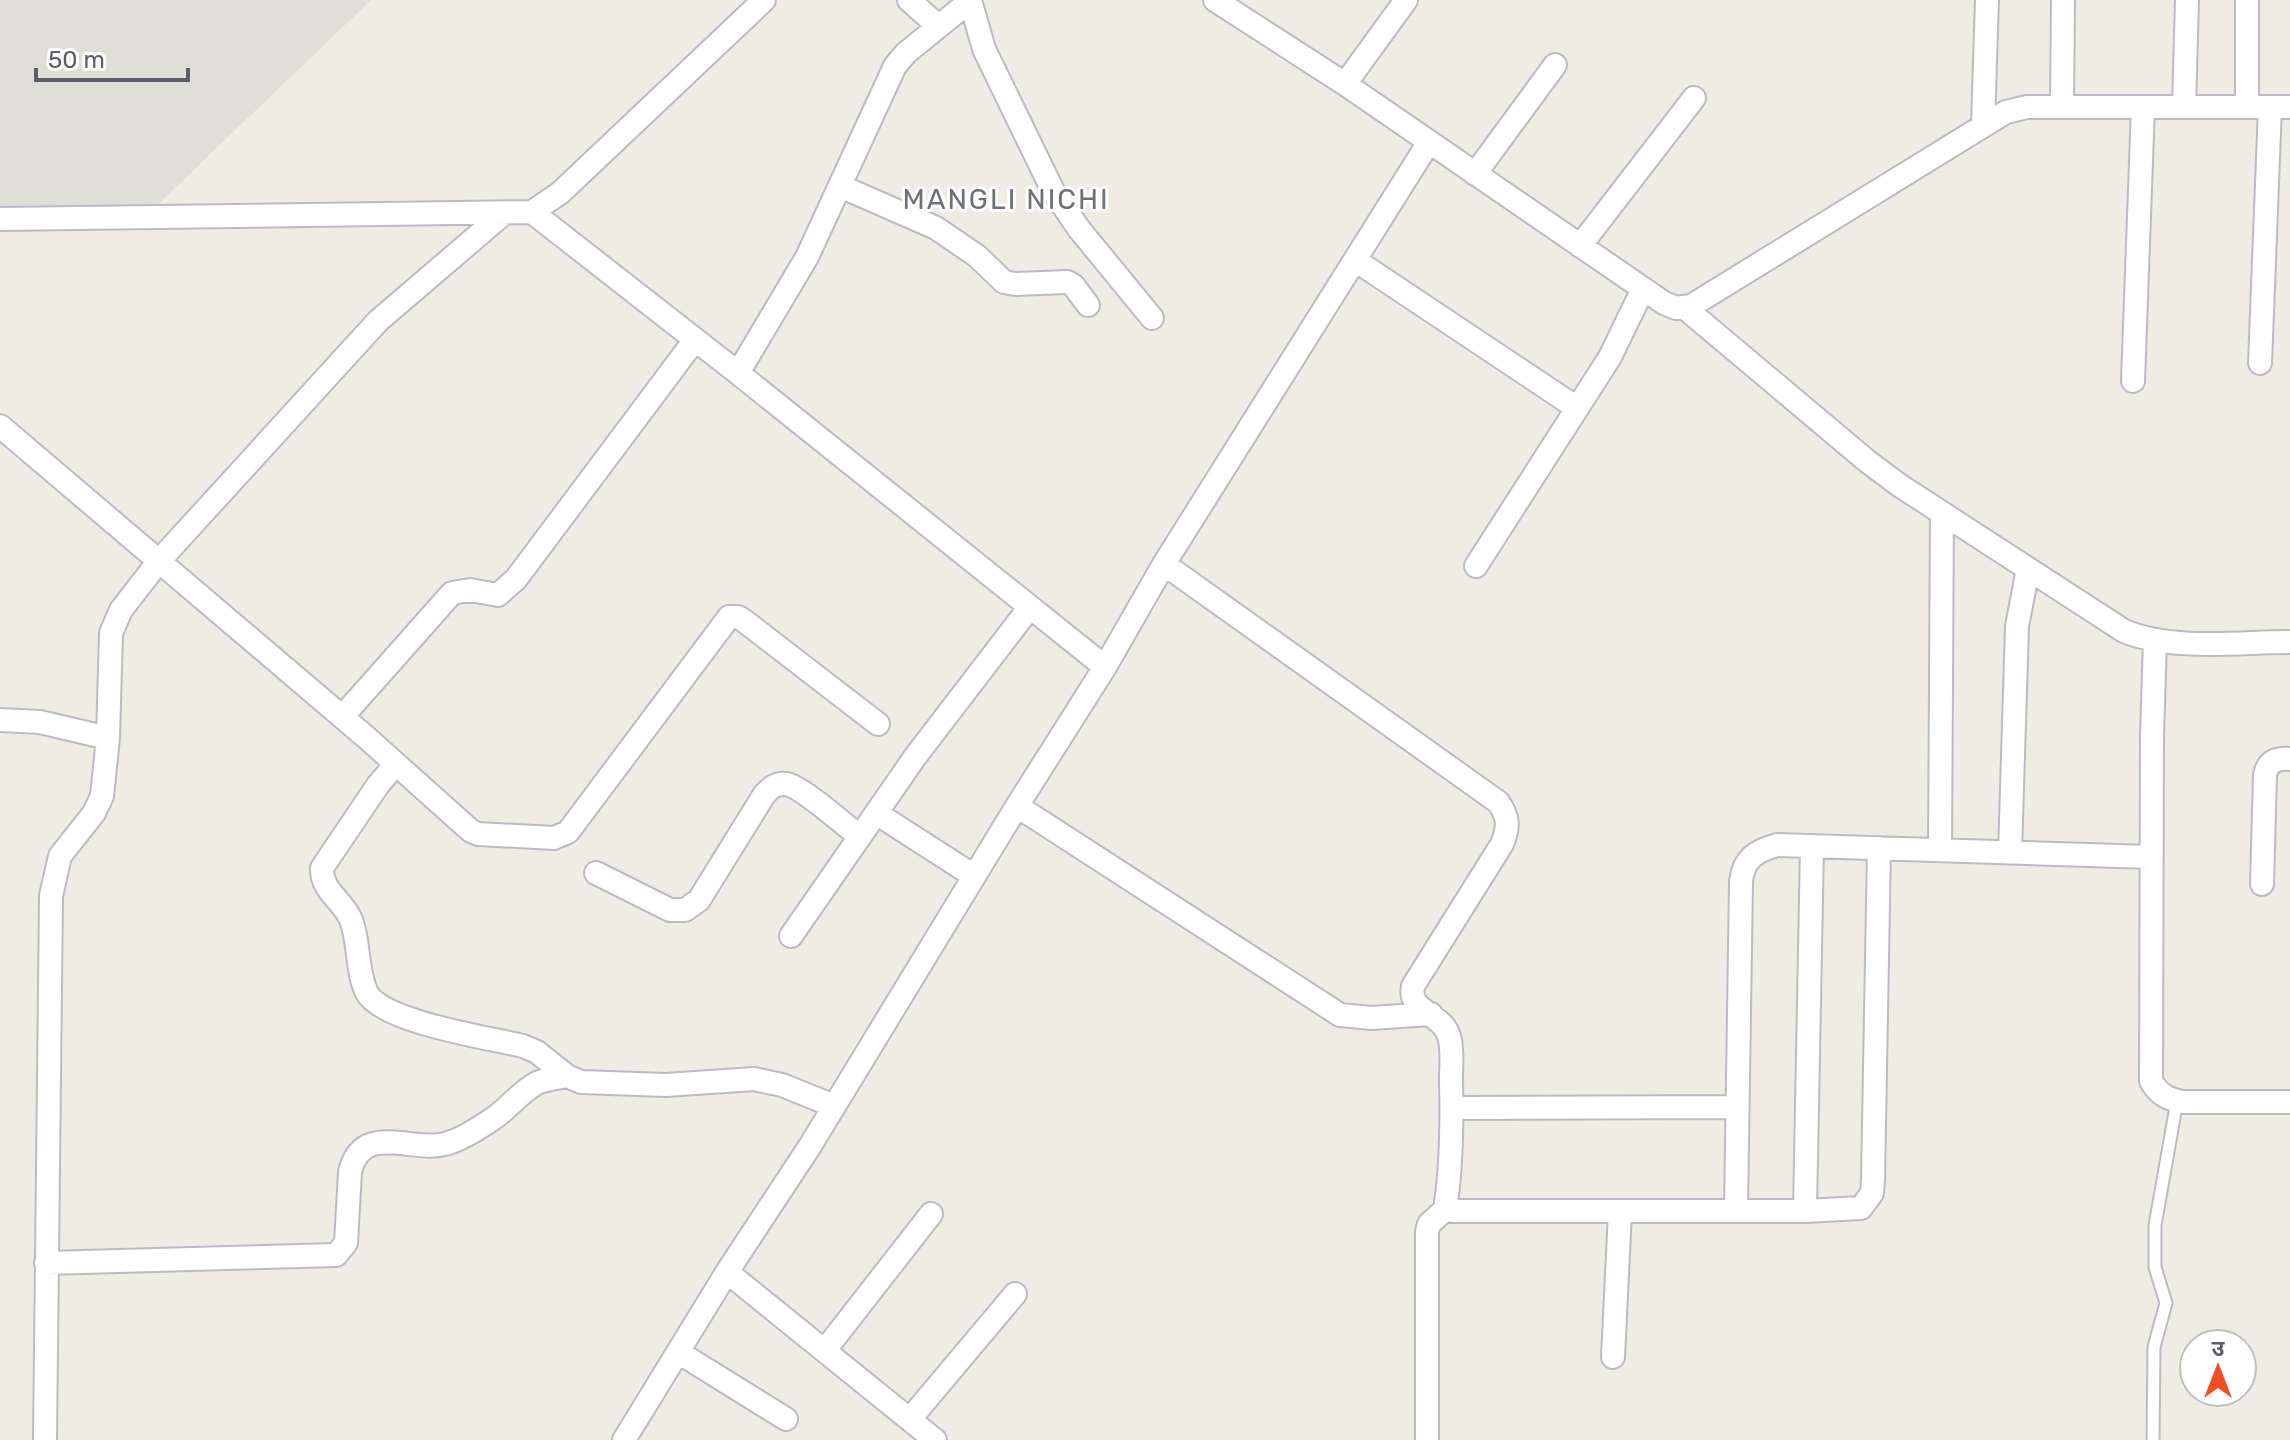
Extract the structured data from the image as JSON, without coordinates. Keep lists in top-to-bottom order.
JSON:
{
  "districts": ["MANGLI NICHI"],
  "scale_bar": "50 m",
  "north": "top"
}
